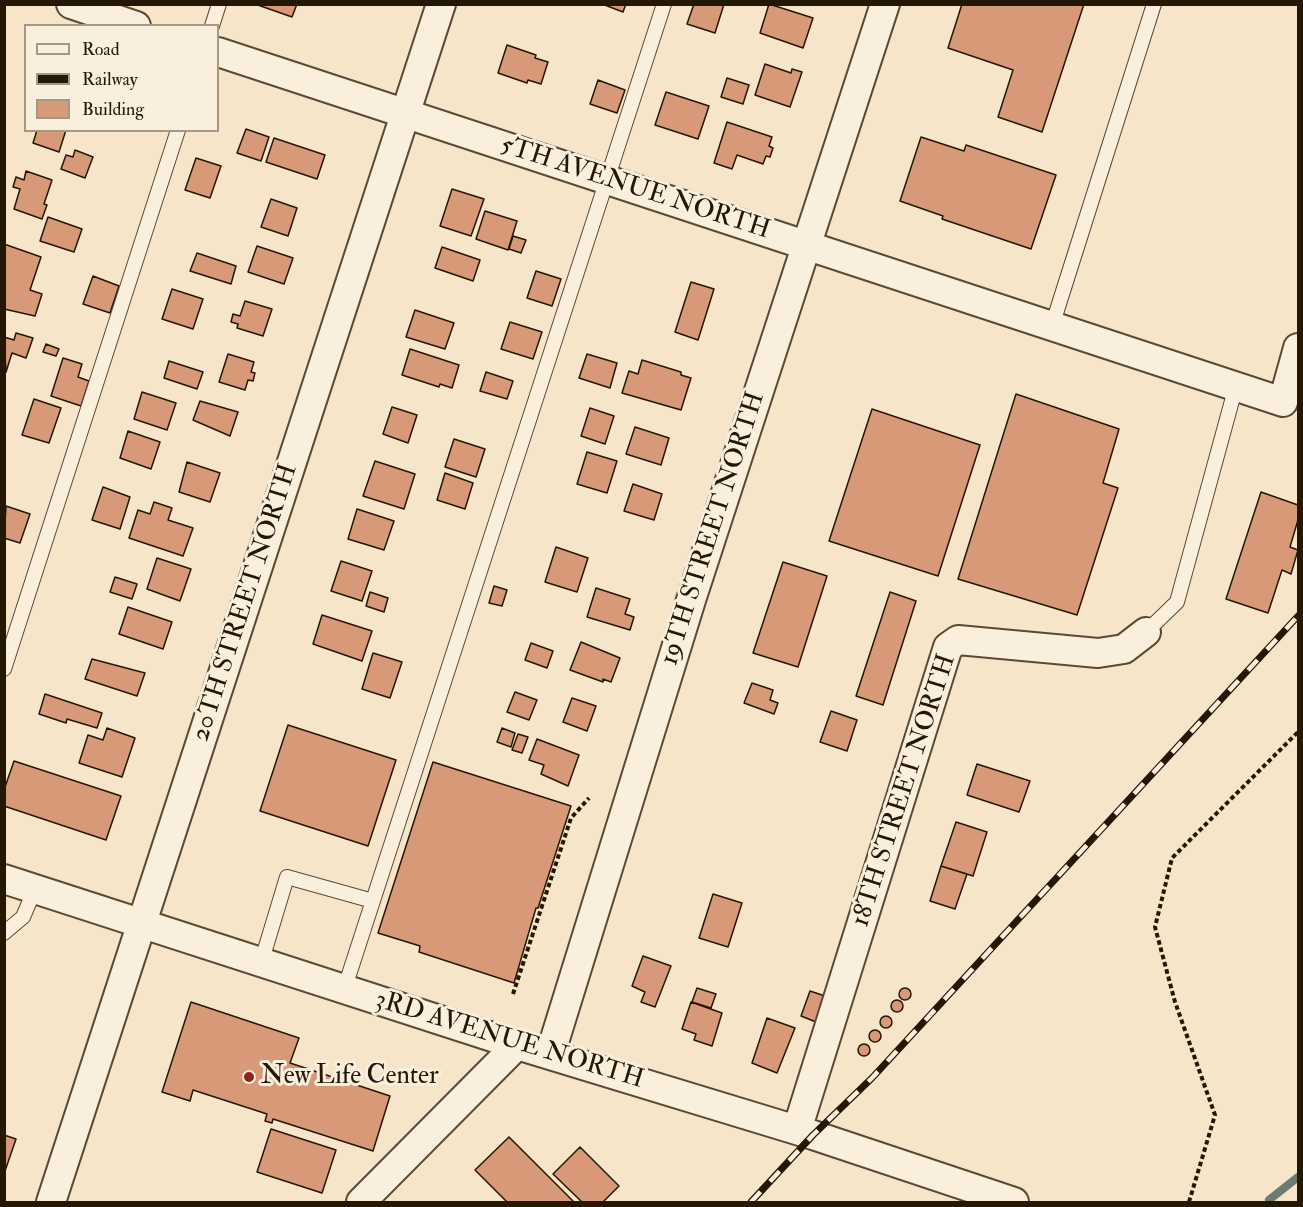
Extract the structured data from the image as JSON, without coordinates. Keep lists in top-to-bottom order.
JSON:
{
  "streets": {
    "street": [
      "5TH AVENUE NORTH",
      "19TH STREET NORTH",
      "20TH STREET NORTH",
      "18TH STREET NORTH",
      "3RD AVENUE NORTH"
    ]
  },
  "crossings": [
    ["5TH AVENUE NORTH", "19TH STREET NORTH"],
    ["5TH AVENUE NORTH", "20TH STREET NORTH"],
    ["19TH STREET NORTH", "3RD AVENUE NORTH"],
    ["20TH STREET NORTH", "3RD AVENUE NORTH"],
    ["18TH STREET NORTH", "3RD AVENUE NORTH"]
  ],
  "places": ["New Life Center"],
  "legend": ["Road", "Railway", "Building"]
}
